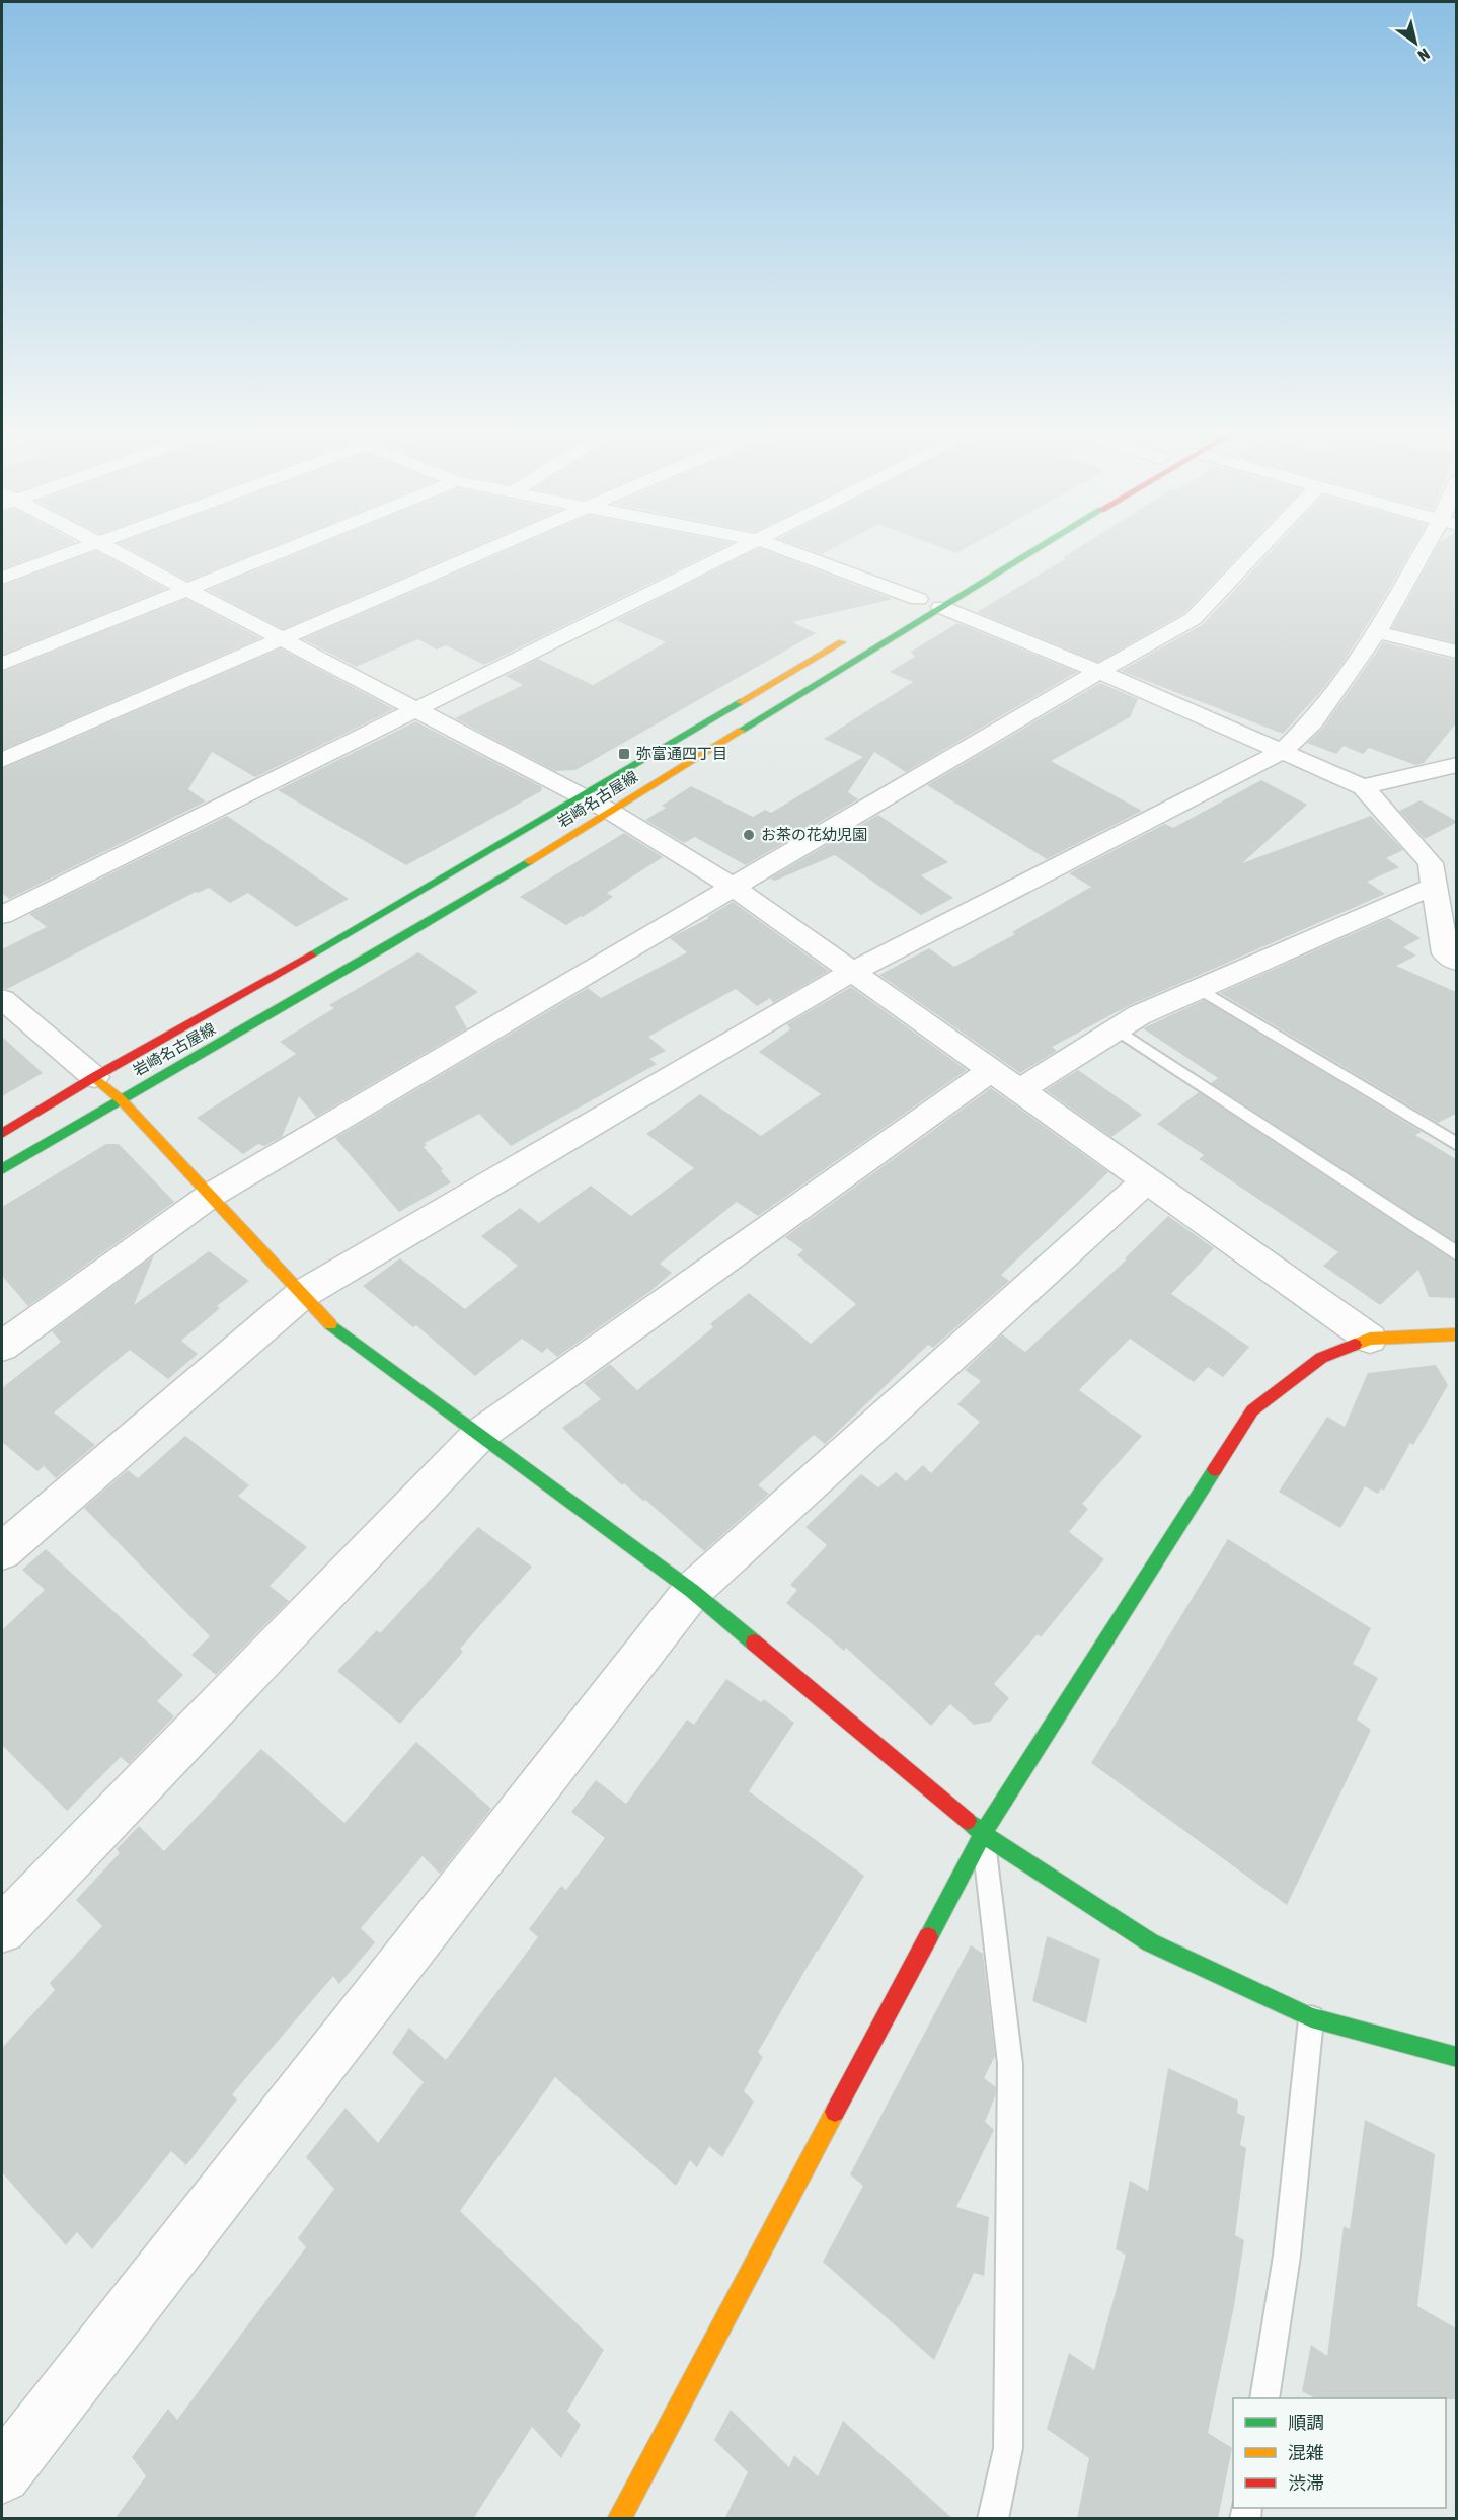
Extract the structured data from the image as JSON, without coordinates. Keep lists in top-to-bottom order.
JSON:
{
  "streets": {
    "main road": ["岩崎名古屋線"]
  },
  "places": {
    "transit": ["弥富通四丁目"],
    "other": ["お茶の花幼児園"]
  },
  "legend": ["順調", "混雑", "渋滞"],
  "north": "bottom right"
}
